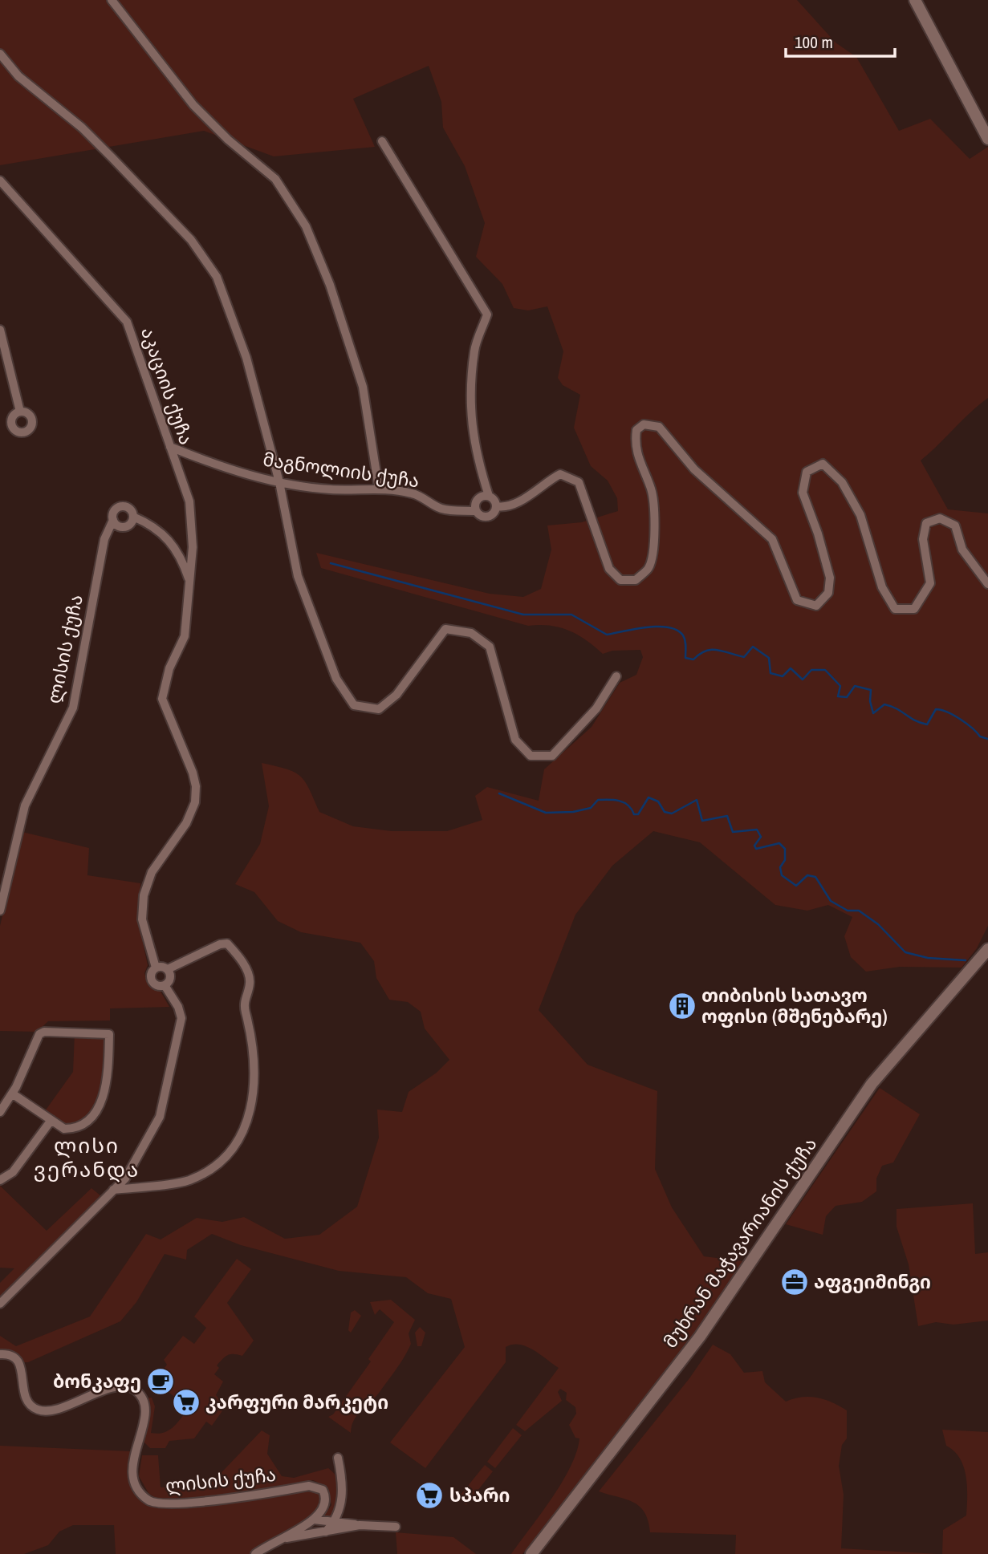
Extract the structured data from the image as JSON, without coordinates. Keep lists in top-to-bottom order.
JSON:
{
  "streets": {
    "main road": ["მუხრან მაჭავარიანის ქუჩა"],
    "street": ["აკაციის ქუჩა", "მაგნოლიის ქუჩა", "ლისის ქუჩა"]
  },
  "crossings": [
    ["აკაციის ქუჩა", "მაგნოლიის ქუჩა"]
  ],
  "districts": ["ლისი ვერანდა"],
  "places": {
    "building": ["თიბისის სათავო ოფისი (მშენებარე)"],
    "office": ["აფგეიმინგი"],
    "cafe": ["ბონკაფე"],
    "supermarket": ["კარფური მარკეტი", "სპარი"]
  },
  "scale_bar": "100 m"
}
